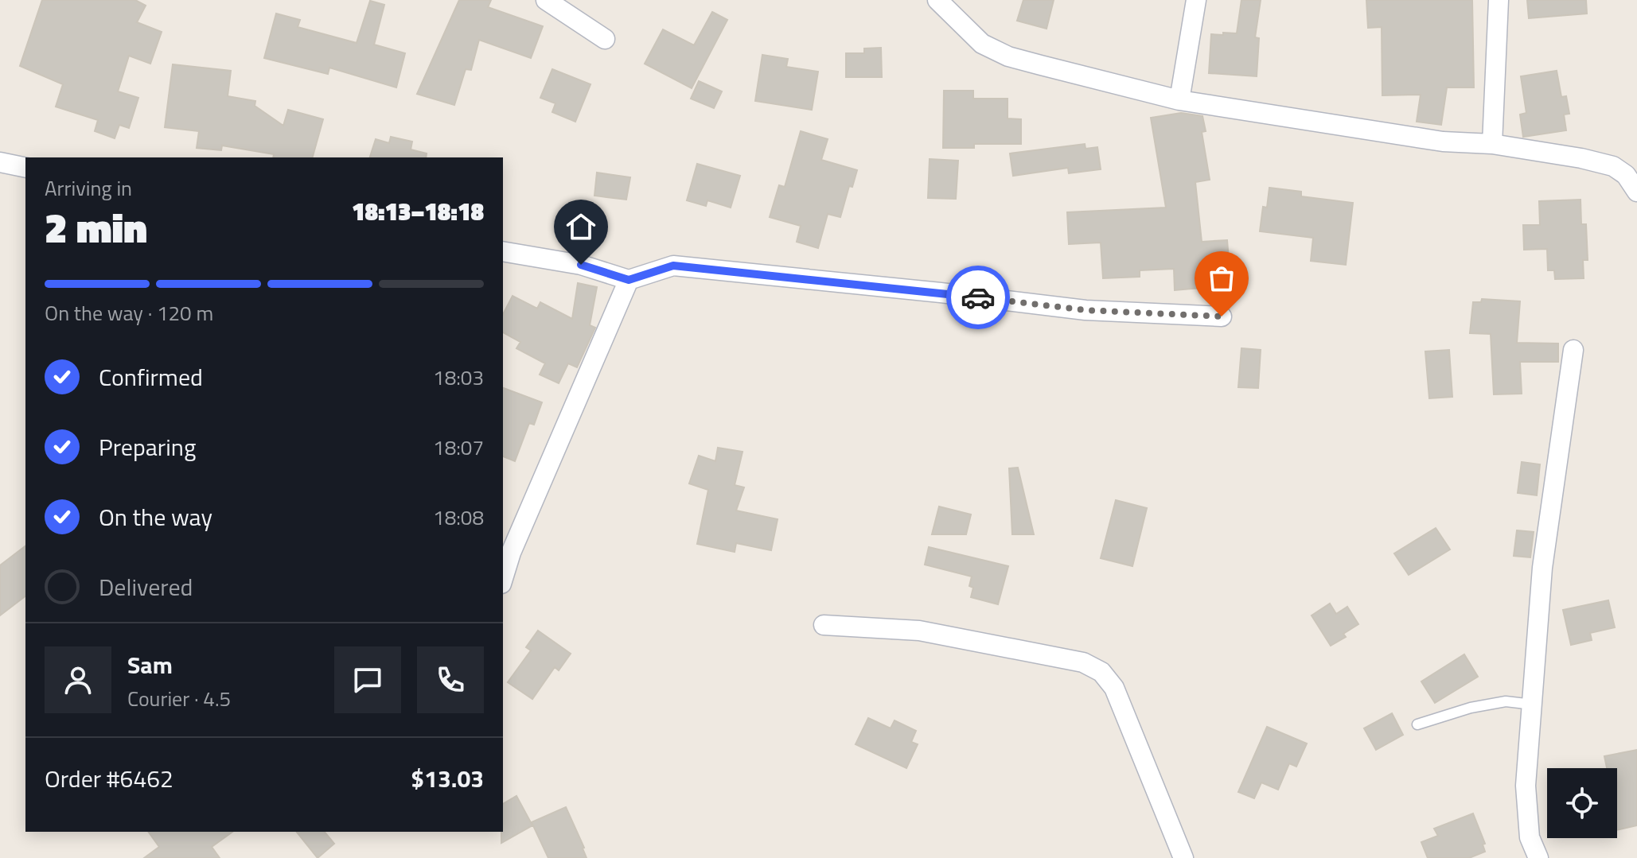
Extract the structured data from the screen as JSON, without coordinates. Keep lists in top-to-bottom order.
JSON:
{
  "page": {
    "heading": ["2 min", "Arriving in", "18:13–18:18"],
    "panel": [
      "Sam",
      "Courier · 4.5",
      "Order #6462",
      "$13.03"
    ],
    "bar": "On the way · 120 m",
    "list": [
      ["Confirmed", "18:03"],
      ["Preparing", "18:07"],
      ["On the way", "18:08"],
      "Delivered"
    ]
  }
}
